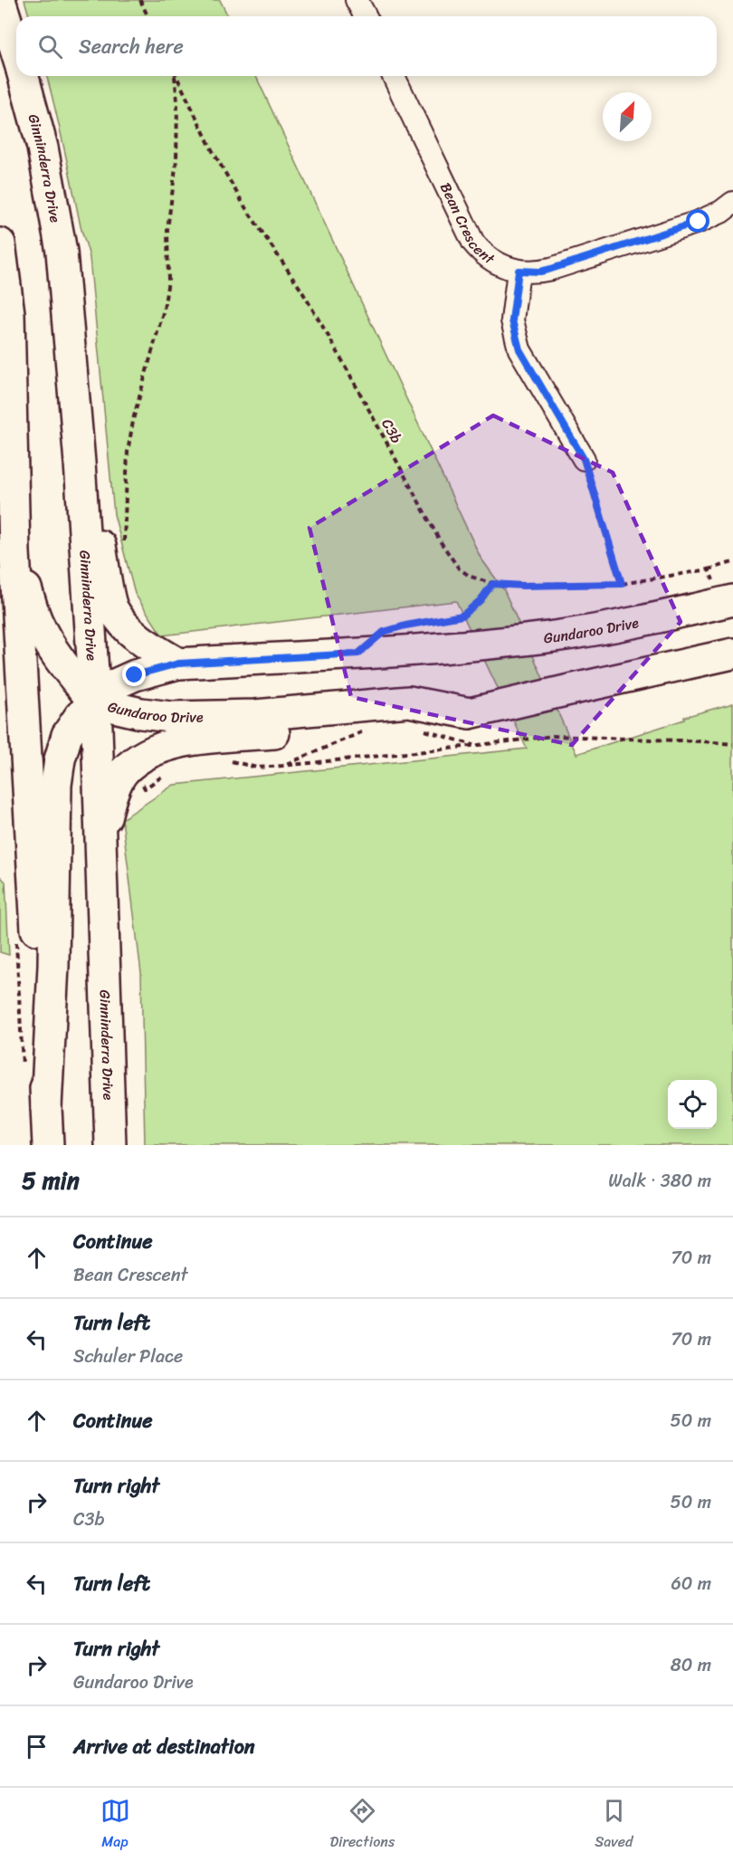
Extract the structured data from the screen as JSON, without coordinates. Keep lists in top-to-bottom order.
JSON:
{
  "streets": {
    "main road": ["Ginninderra Drive", "Gundaroo Drive"],
    "street": ["Bean Crescent"],
    "path": ["C3b"]
  },
  "crossings": [
    ["Ginninderra Drive", "Gundaroo Drive"]
  ],
  "north": "top right",
  "page": {
    "search": "Search here",
    "heading": ["5 min", "Walk · 380 m"],
    "list": [
      ["Continue", "Bean Crescent", "70 m"],
      ["Turn left", "Schuler Place", "70 m"],
      ["Continue", "50 m"],
      ["Turn right", "C3b", "50 m"],
      ["Turn left", "60 m"],
      ["Turn right", "Gundaroo Drive", "80 m"],
      "Arrive at destination"
    ],
    "nav": ["Map", "Directions", "Saved"]
  }
}
